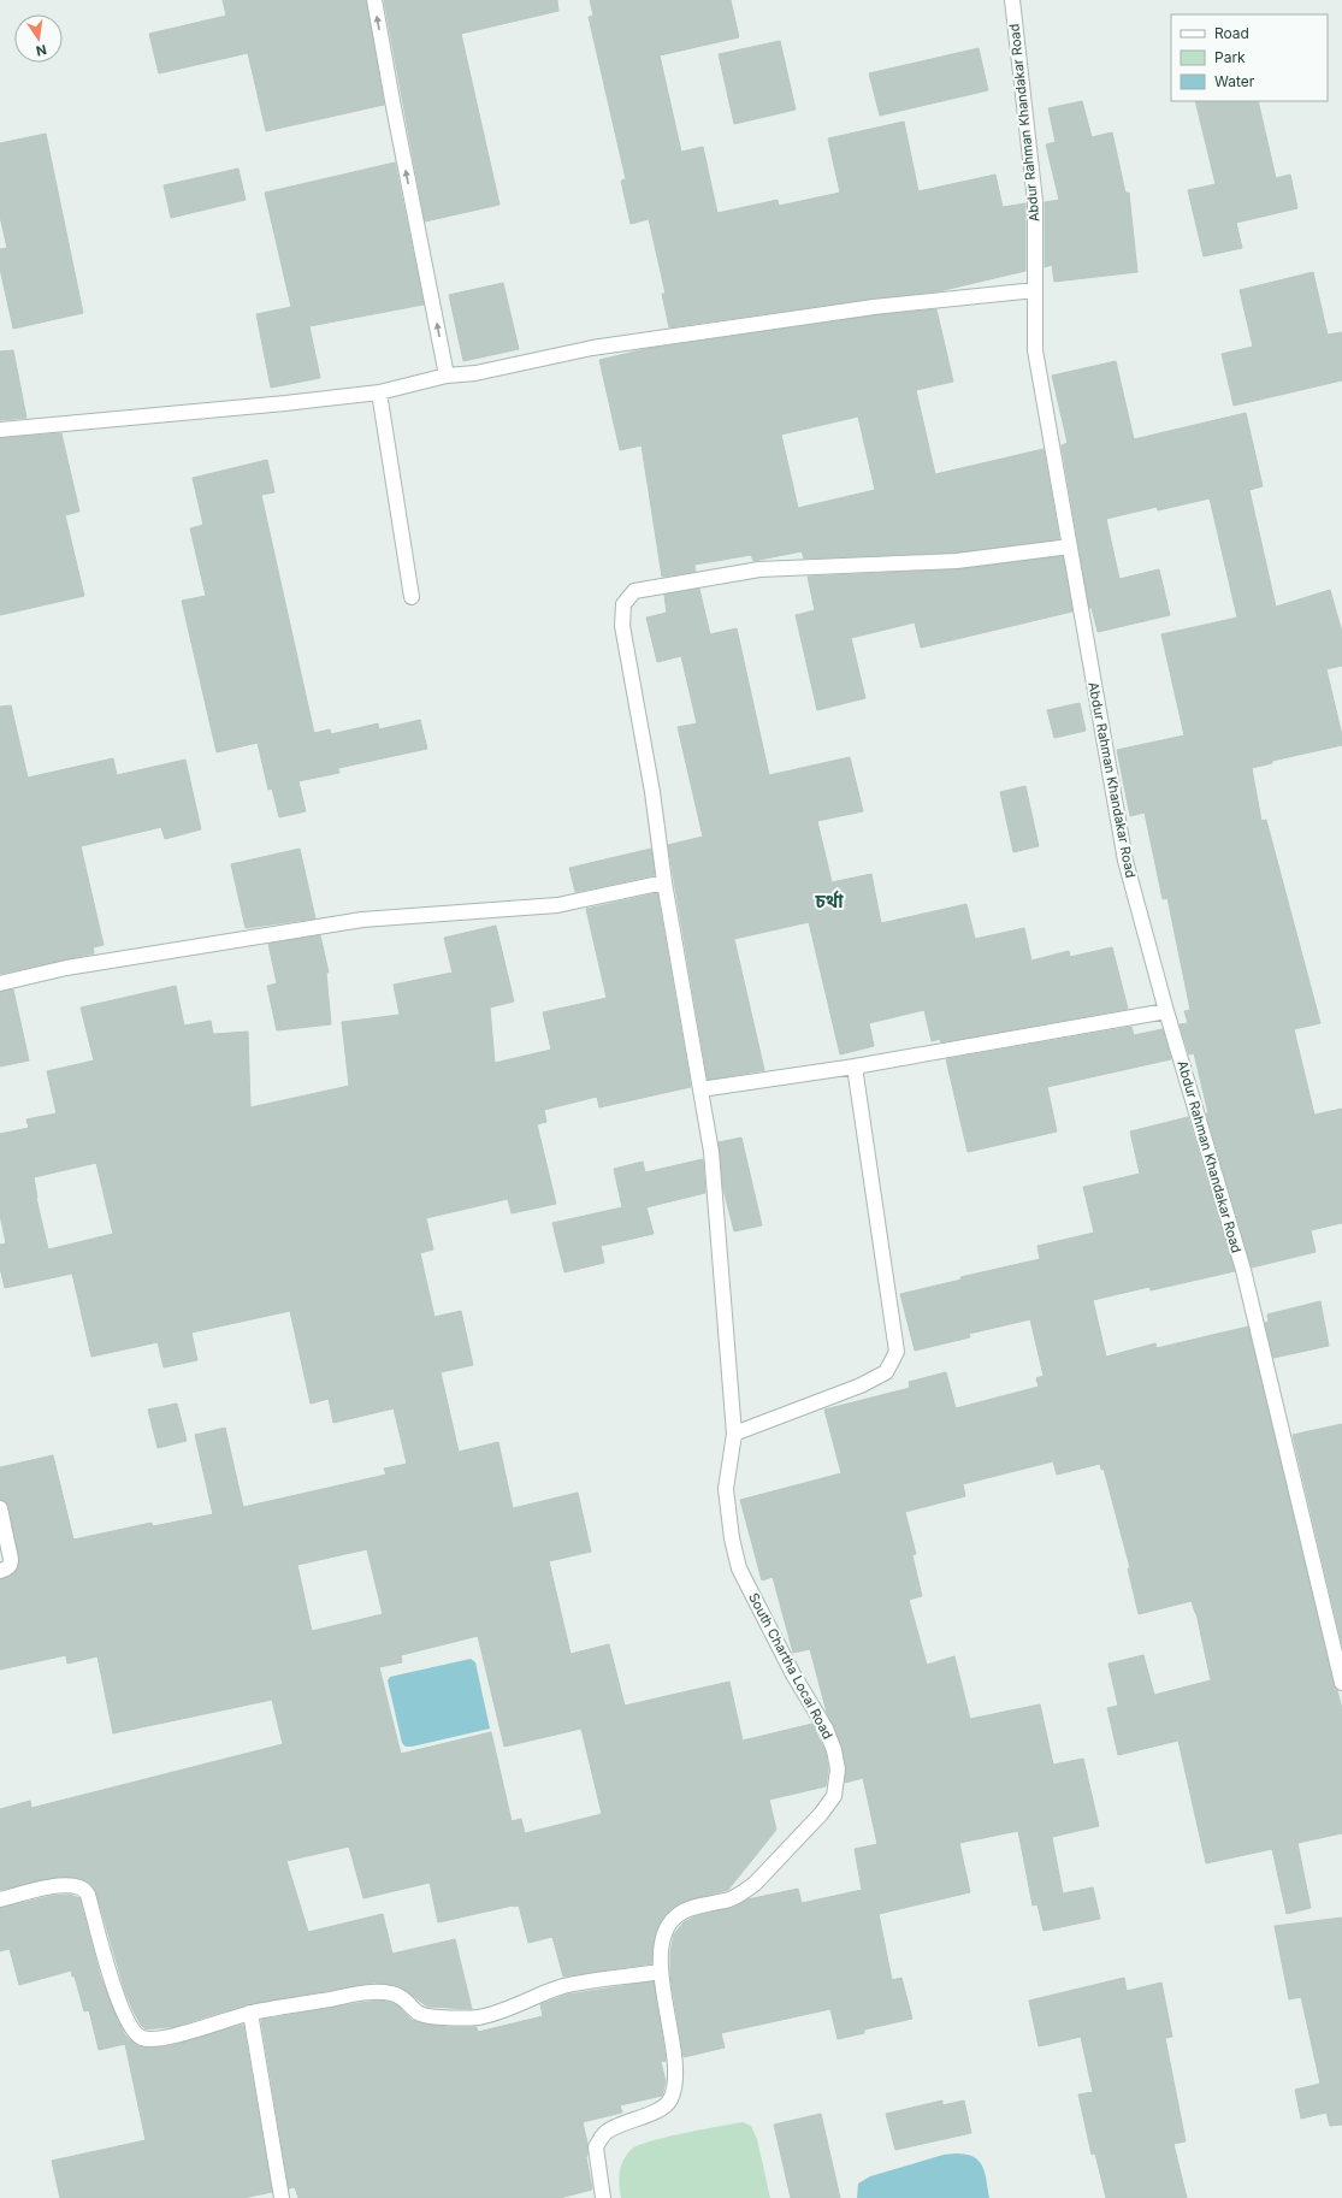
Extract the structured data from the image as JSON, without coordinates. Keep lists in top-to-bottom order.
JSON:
{
  "streets": {
    "street": ["Abdur Rahman Khandakar Road", "South Chartha Local Road"]
  },
  "crossings": [
    ["Abdur Rahman Khandakar Road", "South Chartha Local Road"]
  ],
  "districts": ["চর্থা"],
  "legend": ["Road", "Park", "Water"],
  "north": "bottom"
}
